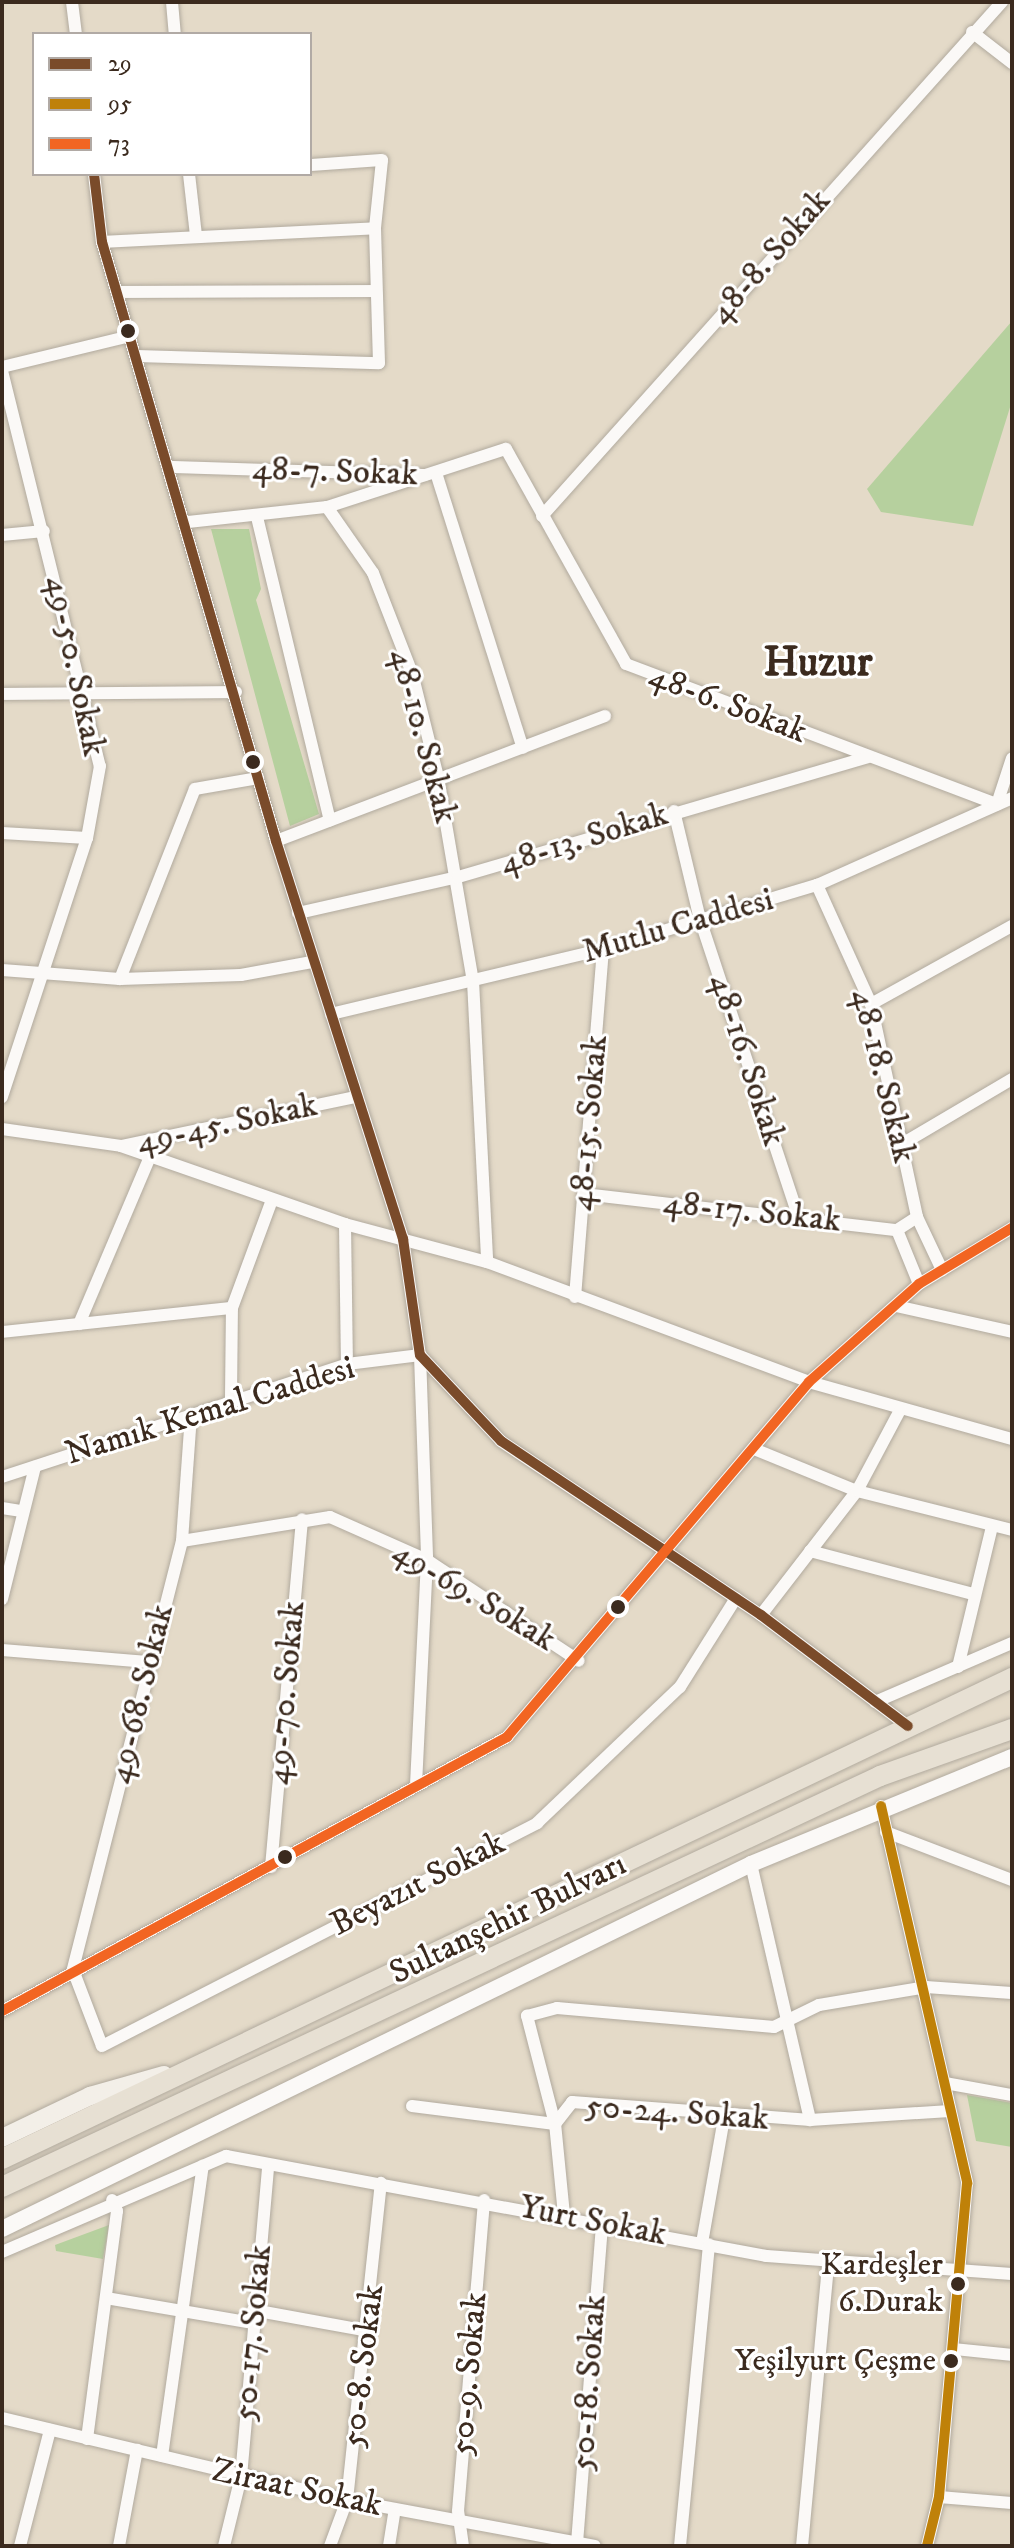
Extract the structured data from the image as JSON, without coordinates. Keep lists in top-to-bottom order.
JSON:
{
  "streets": {
    "highway": ["Sultanşehir Bulvarı"],
    "street": [
      "48-8. Sokak",
      "48-7. Sokak",
      "49-50. Sokak",
      "48-6. Sokak",
      "48-10. Sokak",
      "48-13. Sokak",
      "Mutlu Caddesi",
      "48-16. Sokak",
      "48-18. Sokak",
      "48-15. Sokak",
      "49-45. Sokak",
      "48-17. Sokak",
      "Namık Kemal Caddesi",
      "49-69. Sokak",
      "49-70. Sokak",
      "49-68. Sokak",
      "Beyazıt Sokak",
      "50-24. Sokak",
      "Yurt Sokak",
      "50-17. Sokak",
      "50-8. Sokak",
      "50-9. Sokak",
      "50-18. Sokak",
      "Ziraat Sokak"
    ]
  },
  "crossings": [
    ["48-8. Sokak", "48-6. Sokak"],
    ["48-7. Sokak", "48-6. Sokak"],
    ["48-7. Sokak", "48-10. Sokak"],
    ["48-6. Sokak", "48-13. Sokak"],
    ["48-6. Sokak", "Mutlu Caddesi"],
    ["48-10. Sokak", "48-13. Sokak"],
    ["48-10. Sokak", "Mutlu Caddesi"],
    ["48-13. Sokak", "48-16. Sokak"],
    ["Mutlu Caddesi", "48-16. Sokak"],
    ["Mutlu Caddesi", "48-18. Sokak"],
    ["Mutlu Caddesi", "48-15. Sokak"],
    ["48-16. Sokak", "48-17. Sokak"],
    ["48-15. Sokak", "48-17. Sokak"],
    ["Namık Kemal Caddesi", "49-68. Sokak"],
    ["49-69. Sokak", "49-70. Sokak"],
    ["49-69. Sokak", "49-68. Sokak"],
    ["49-68. Sokak", "Beyazıt Sokak"],
    ["Yurt Sokak", "50-17. Sokak"],
    ["Yurt Sokak", "50-8. Sokak"],
    ["Yurt Sokak", "50-9. Sokak"],
    ["Yurt Sokak", "50-18. Sokak"],
    ["50-17. Sokak", "Ziraat Sokak"],
    ["50-8. Sokak", "Ziraat Sokak"],
    ["50-9. Sokak", "Ziraat Sokak"],
    ["50-18. Sokak", "Ziraat Sokak"]
  ],
  "districts": ["Huzur"],
  "places": ["Kardeşler 6.Durak", "Yeşilyurt Çeşme"],
  "lines": ["transit line 29", "transit line 73", "transit line 95"],
  "legend": ["29", "95", "73"]
}
